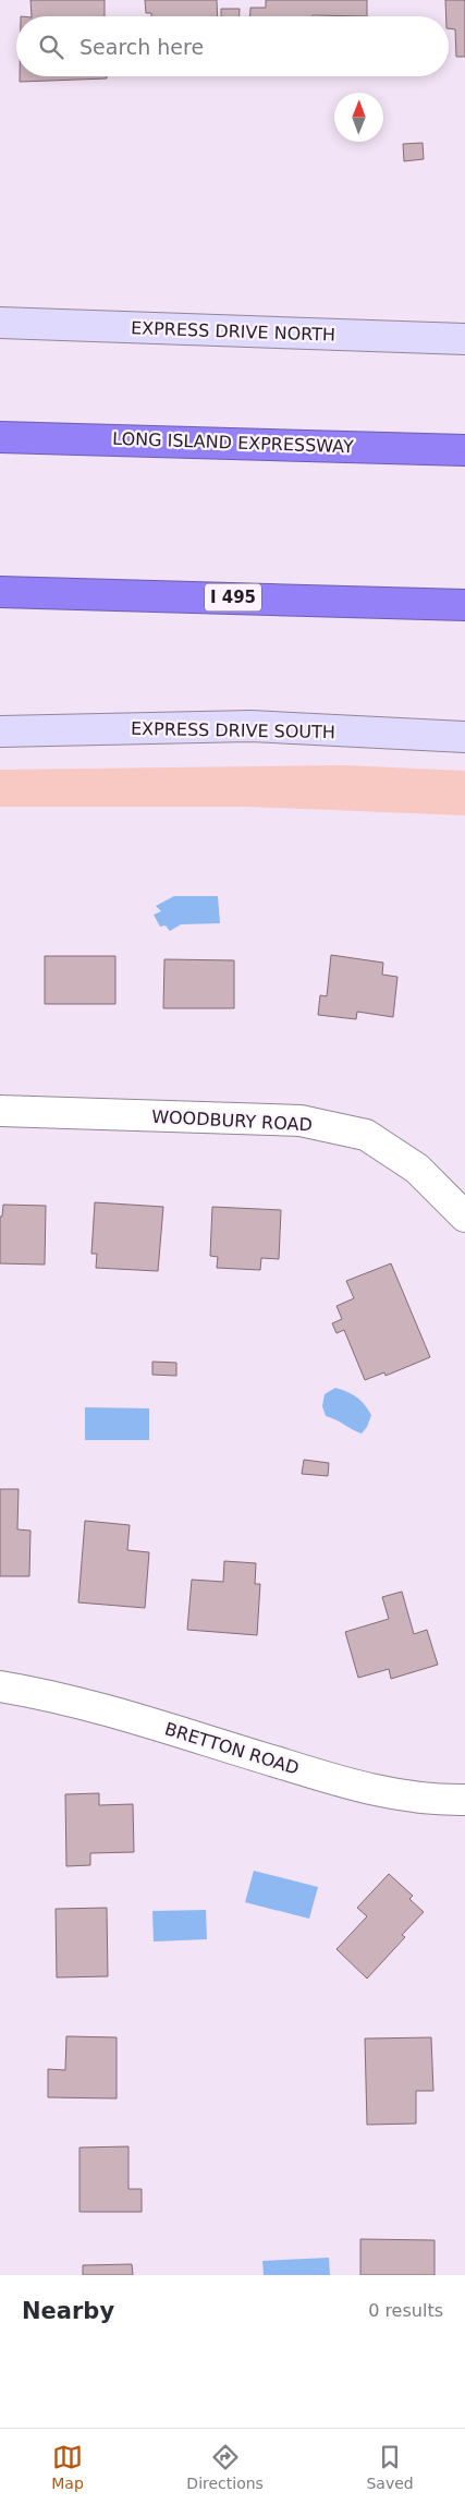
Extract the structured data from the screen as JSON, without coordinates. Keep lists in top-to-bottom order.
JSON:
{
  "streets": {
    "highway": ["LONG ISLAND EXPRESSWAY", "I 495"],
    "main road": ["EXPRESS DRIVE NORTH", "EXPRESS DRIVE SOUTH"],
    "street": ["WOODBURY ROAD", "BRETTON ROAD"]
  },
  "north": "top",
  "page": {
    "search": "Search here",
    "heading": ["Nearby", "0 results"],
    "nav": ["Map", "Directions", "Saved"]
  }
}
